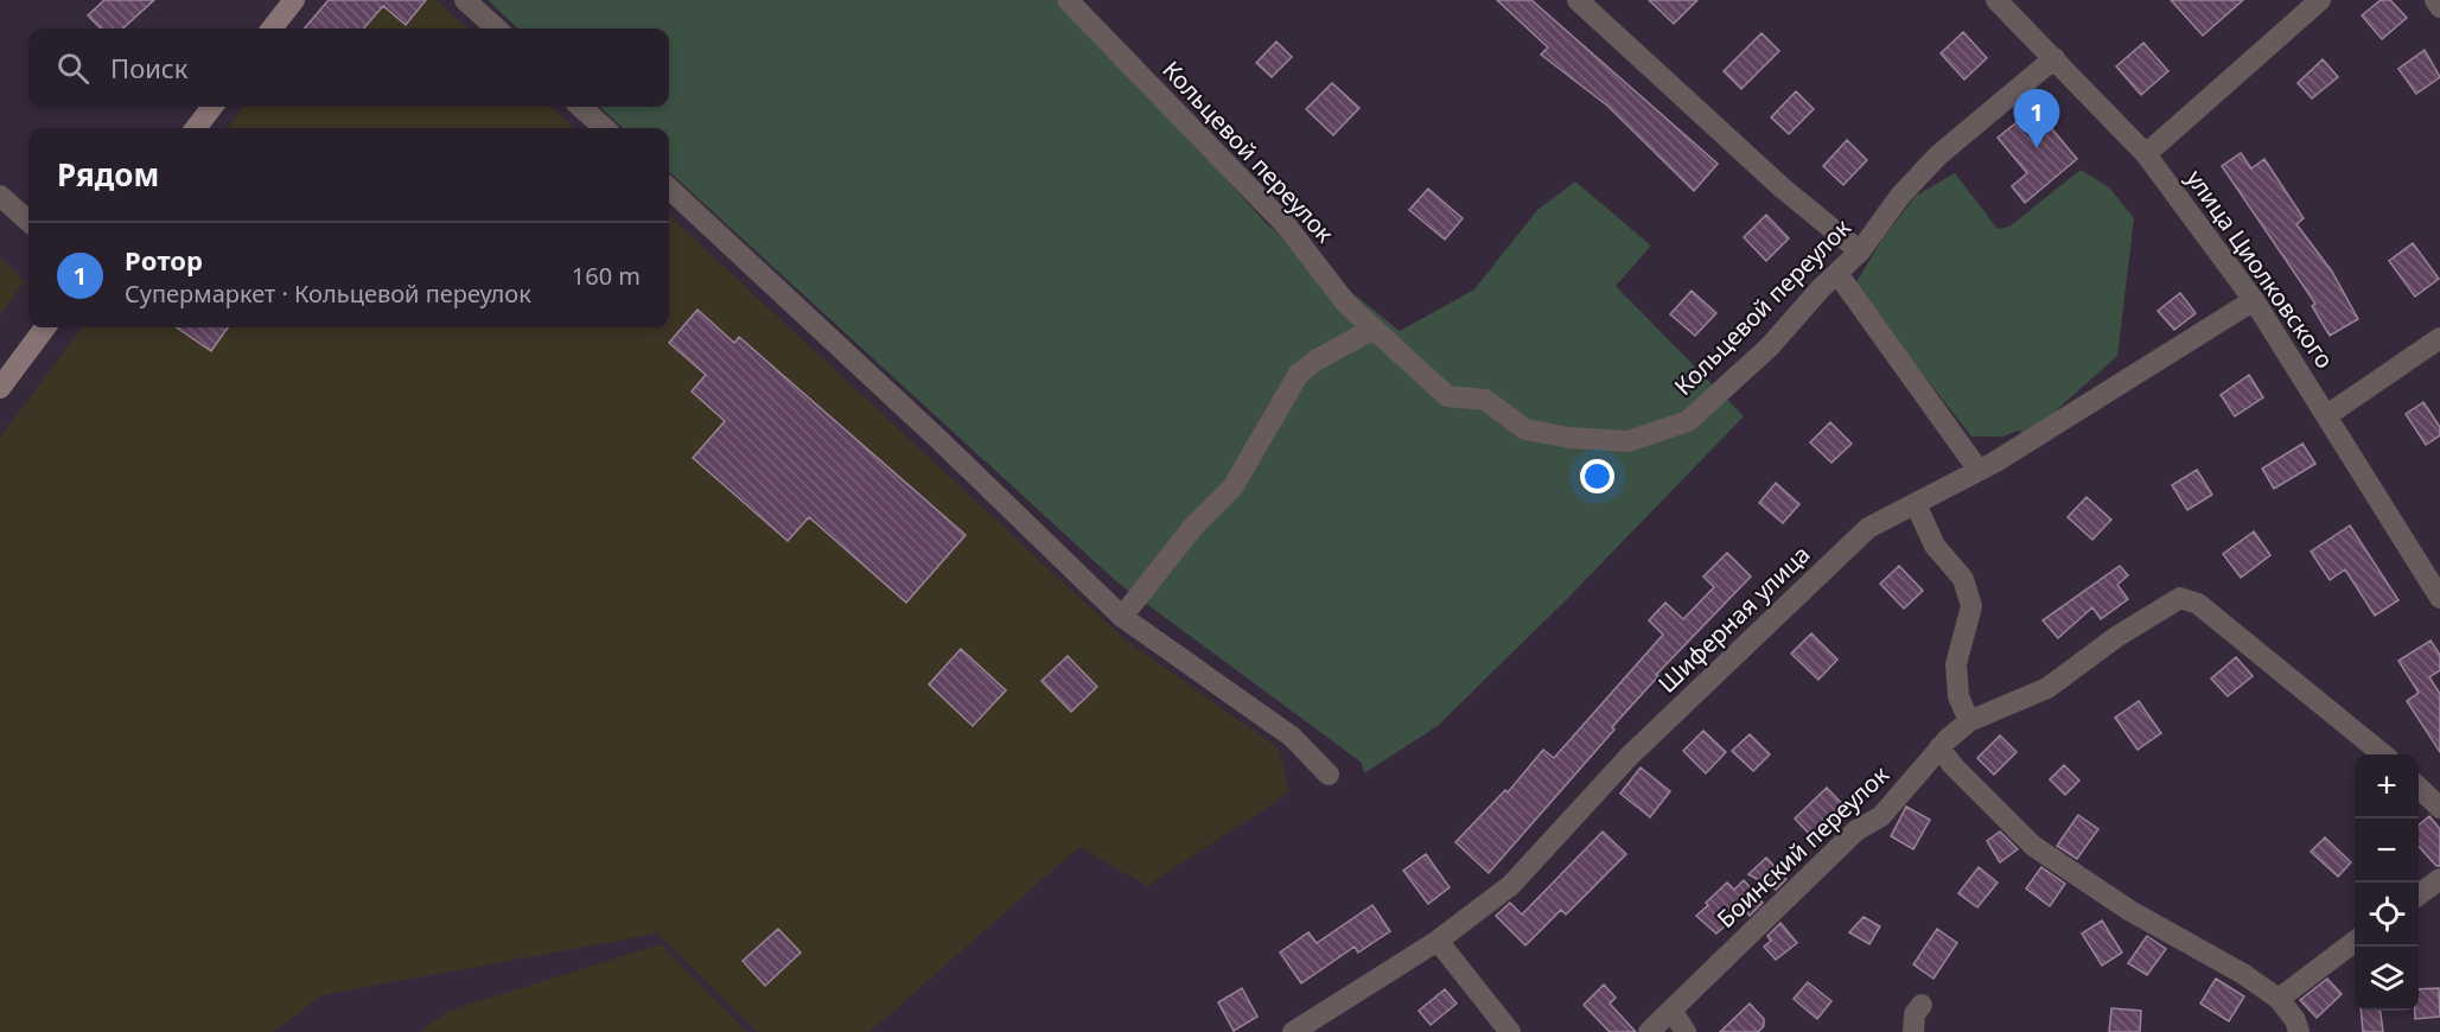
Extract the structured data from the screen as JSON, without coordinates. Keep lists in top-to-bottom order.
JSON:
{
  "streets": {
    "street": [
      "Кольцевой переулок",
      "улица Циолковского",
      "Шиферная улица",
      "Боинский переулок"
    ]
  },
  "crossings": [
    ["Кольцевой переулок", "улица Циолковского"],
    ["улица Циолковского", "Шиферная улица"]
  ],
  "page": {
    "search": "Поиск",
    "pins": "1",
    "heading": "Рядом",
    "list": [
      {
        "mark": "1",
        "name": "Poтор",
        "note": "Супермаркет · Кольцевой переулок",
        "value": "160 m"
      }
    ],
    "map_buttons": ["+", "−"]
  }
}
